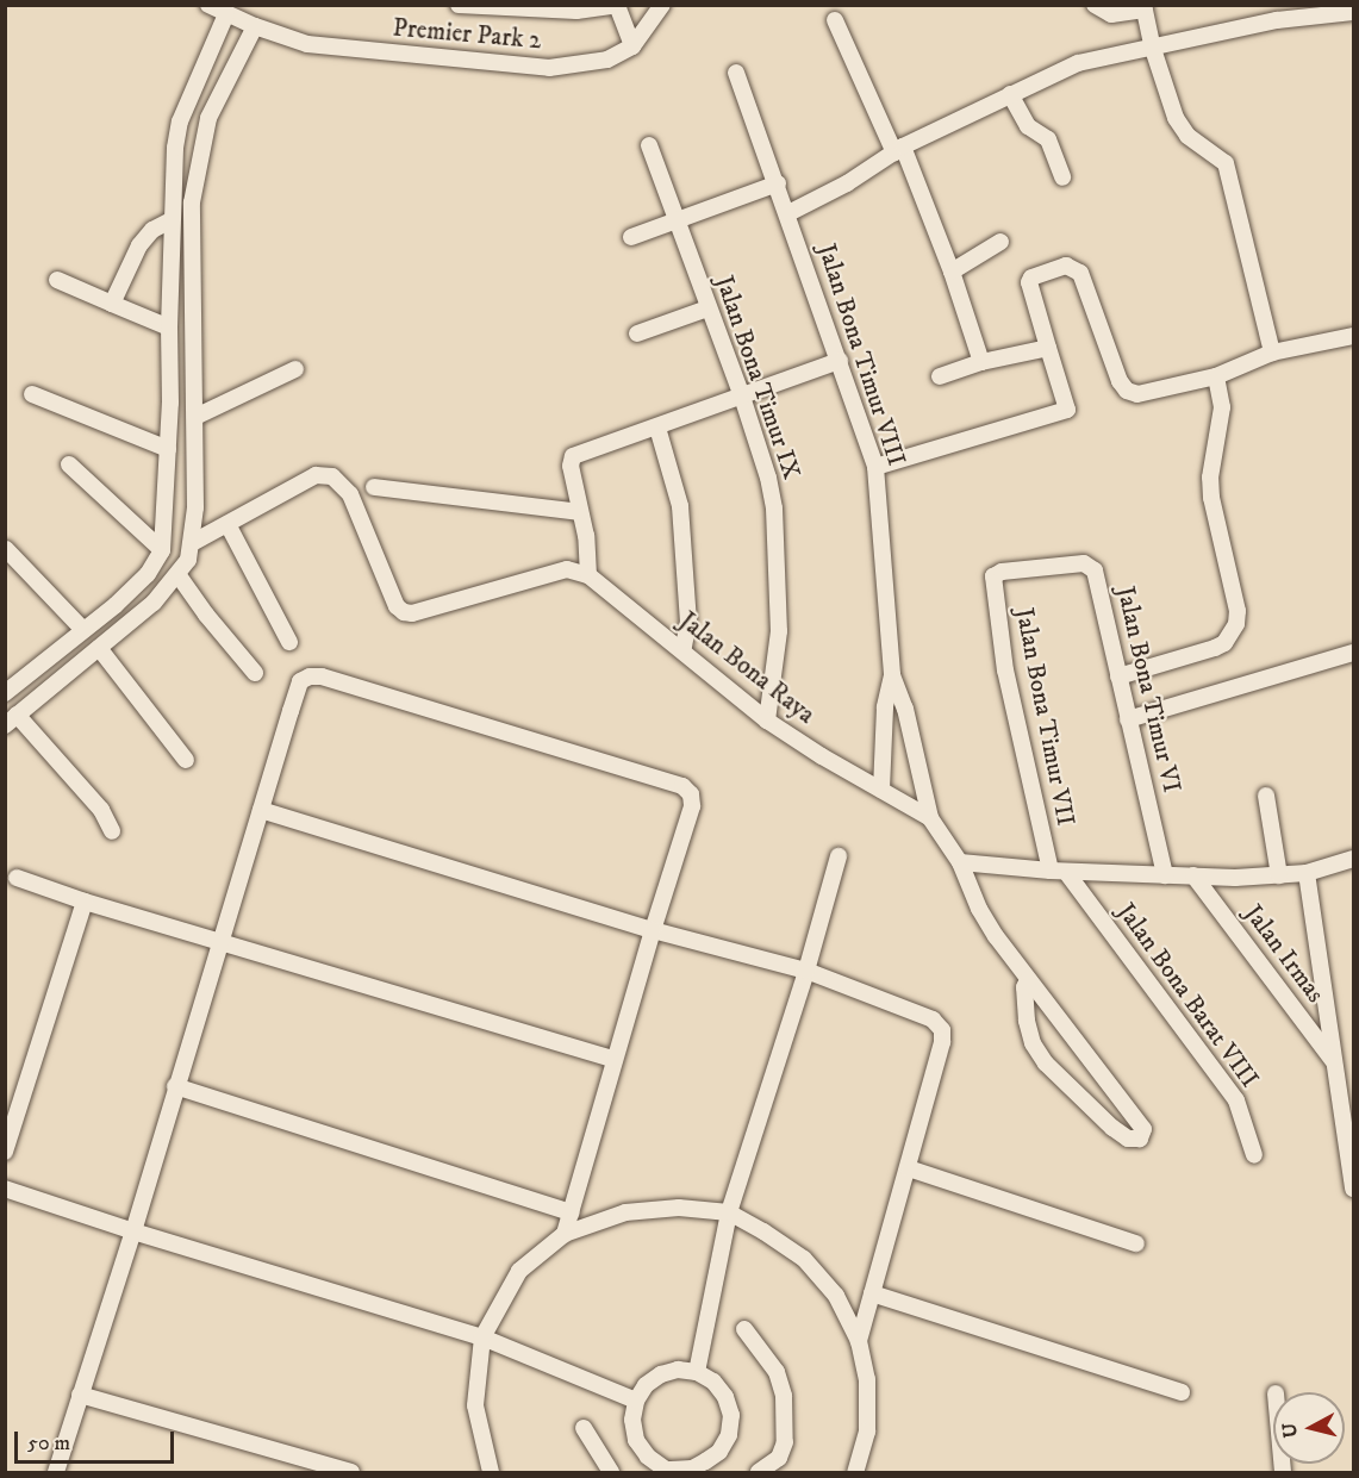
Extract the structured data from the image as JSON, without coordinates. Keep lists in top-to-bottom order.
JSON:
{
  "streets": {
    "street": [
      "Premier Park 2",
      "Jalan Bona Timur VIII",
      "Jalan Bona Timur IX",
      "Jalan Bona Raya",
      "Jalan Bona Timur VI",
      "Jalan Bona Timur VII",
      "Jalan Irmas",
      "Jalan Bona Barat VIII"
    ]
  },
  "crossings": [
    ["Jalan Bona Timur VIII", "Jalan Bona Raya"],
    ["Jalan Bona Timur IX", "Jalan Bona Raya"],
    ["Jalan Bona Timur VI", "Jalan Bona Timur VII"],
    ["Jalan Bona Timur VII", "Jalan Bona Barat VIII"]
  ],
  "scale_bar": "50 m",
  "north": "left"
}
